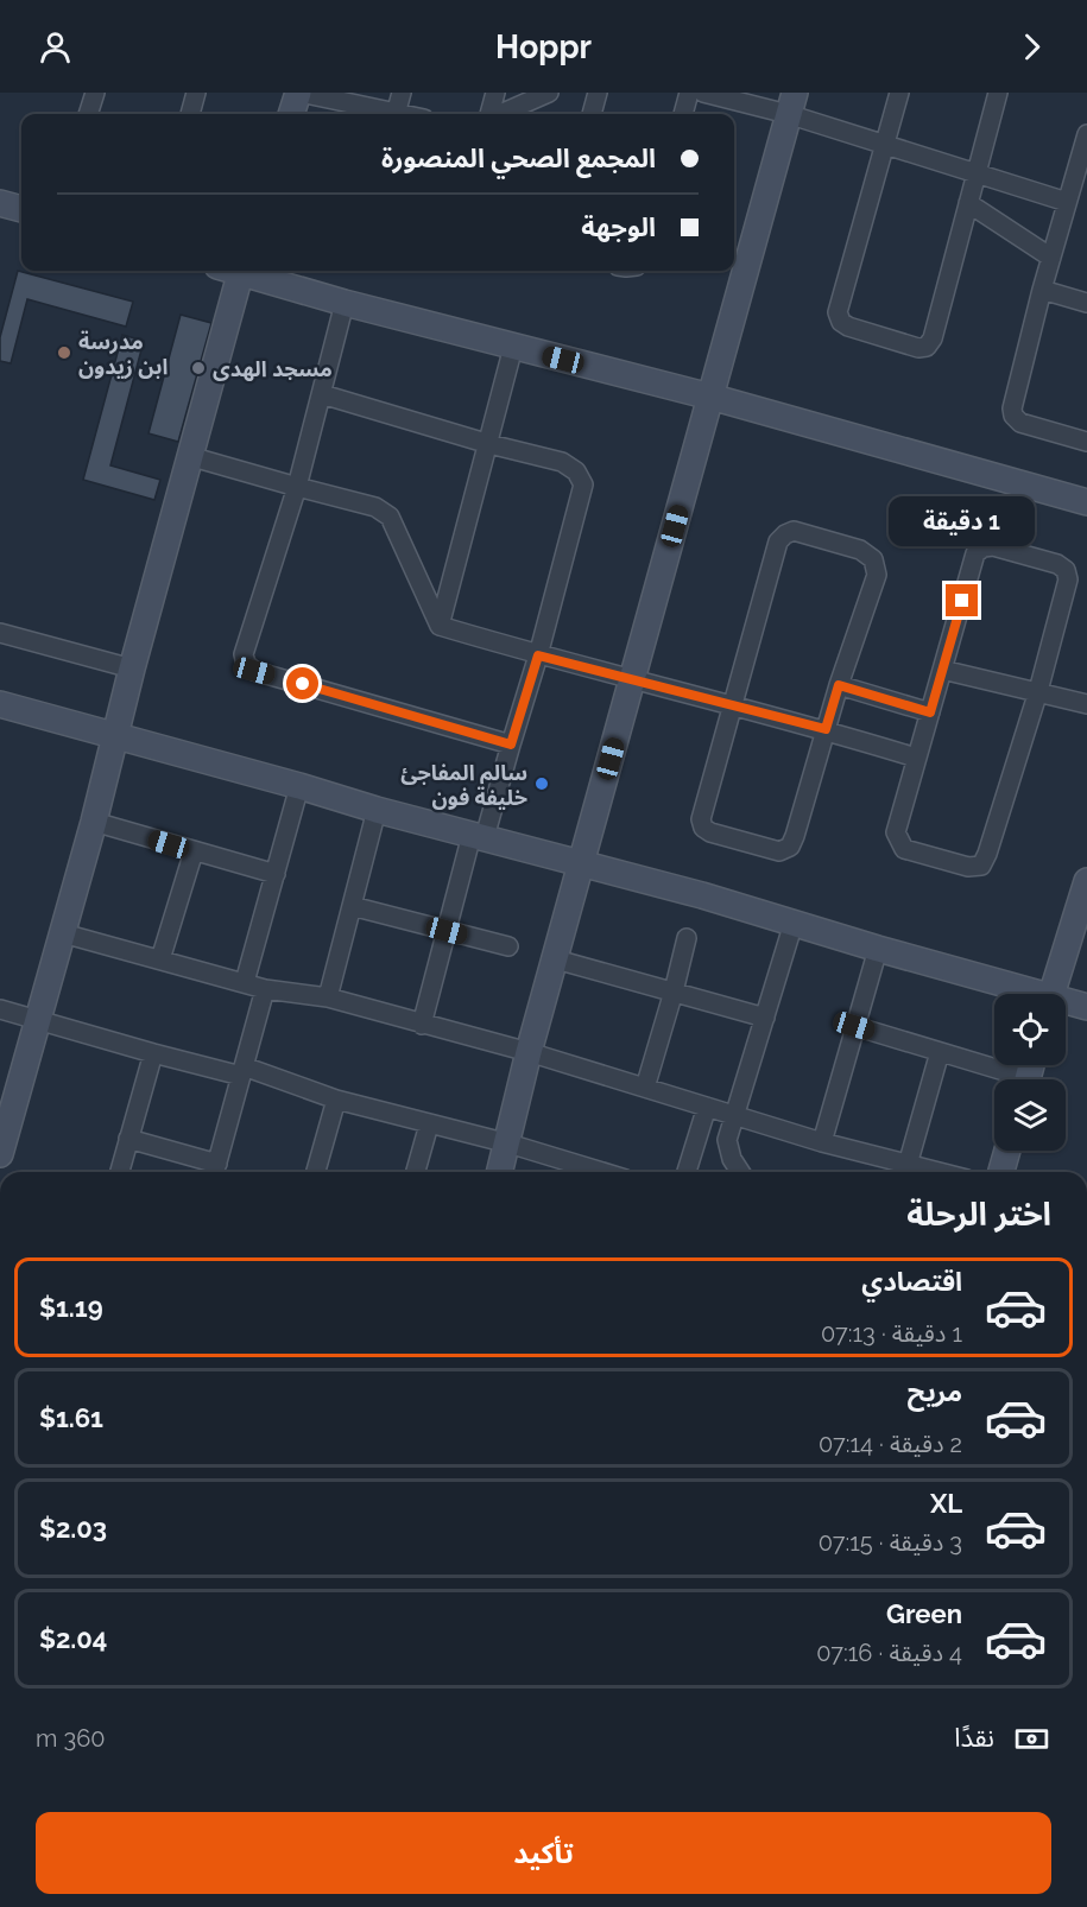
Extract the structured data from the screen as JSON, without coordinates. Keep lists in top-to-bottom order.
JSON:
{
  "places": ["مدرسة ابن زيدون", "مسجد الهدى", "سالم المفاجئ خليفة فون"],
  "page": {
    "header": "Hoppr",
    "banner": ["المجمع الصحي المنصورة", "الوجهة"],
    "bubble": "1 دقيقة",
    "heading": "اختر الرحلة",
    "list": [
      {
        "name": "اقتصادي",
        "note": "1 دقيقة · 07:13",
        "value": "$1.19"
      },
      {
        "name": "مريح",
        "note": "2 دقيقة · 07:14",
        "value": "$1.61"
      },
      {
        "name": "XL",
        "note": "3 دقيقة · 07:15",
        "value": "$2.03"
      },
      {
        "name": "Green",
        "note": "4 دقيقة · 07:16",
        "value": "$2.04"
      }
    ],
    "pay": ["نقدًا", "360 m"],
    "buttons": "تأكيد"
  }
}
